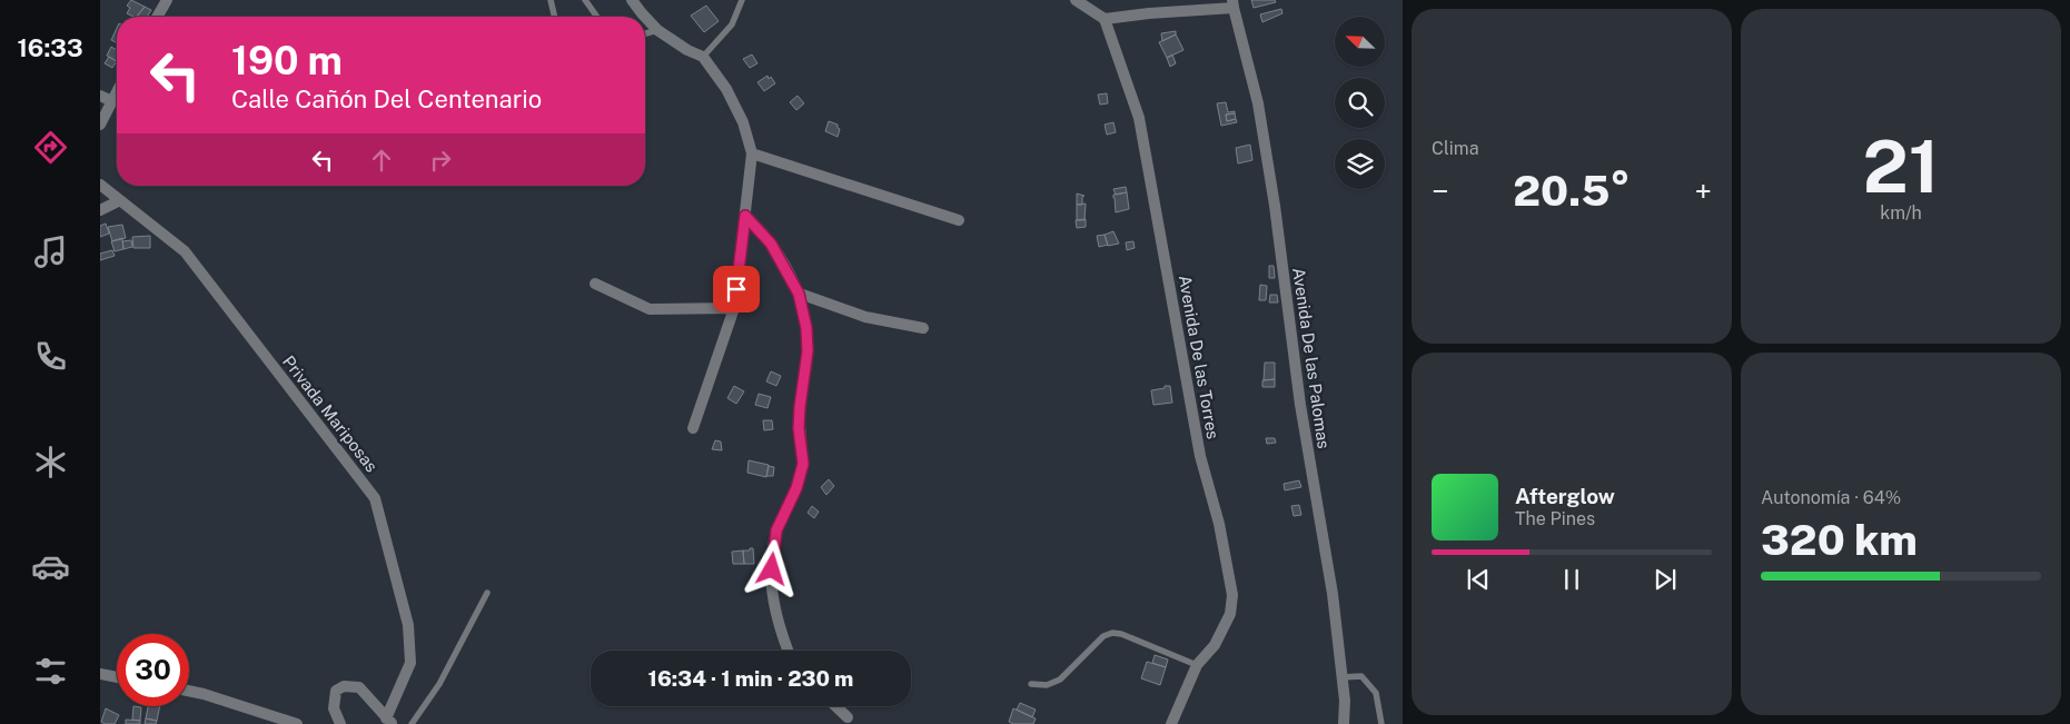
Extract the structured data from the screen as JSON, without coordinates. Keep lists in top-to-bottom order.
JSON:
{
  "streets": {
    "street": ["Avenida De las Torres", "Avenida De las Palomas", "Privada Mariposas"]
  },
  "north": "top left",
  "page": {
    "tabs": "16:33",
    "tile": [
      "Clima",
      ["21", "km/h"],
      ["Autonomía · 64%", "320 km"]
    ],
    "turn": ["190 m", "Calle Cañón Del Centenario"],
    "heat": ["−", "20.5°", "+"],
    "song": ["Afterglow", "The Pines"],
    "limit": "30",
    "trip": "16:34 · 1 min · 230 m"
  }
}
